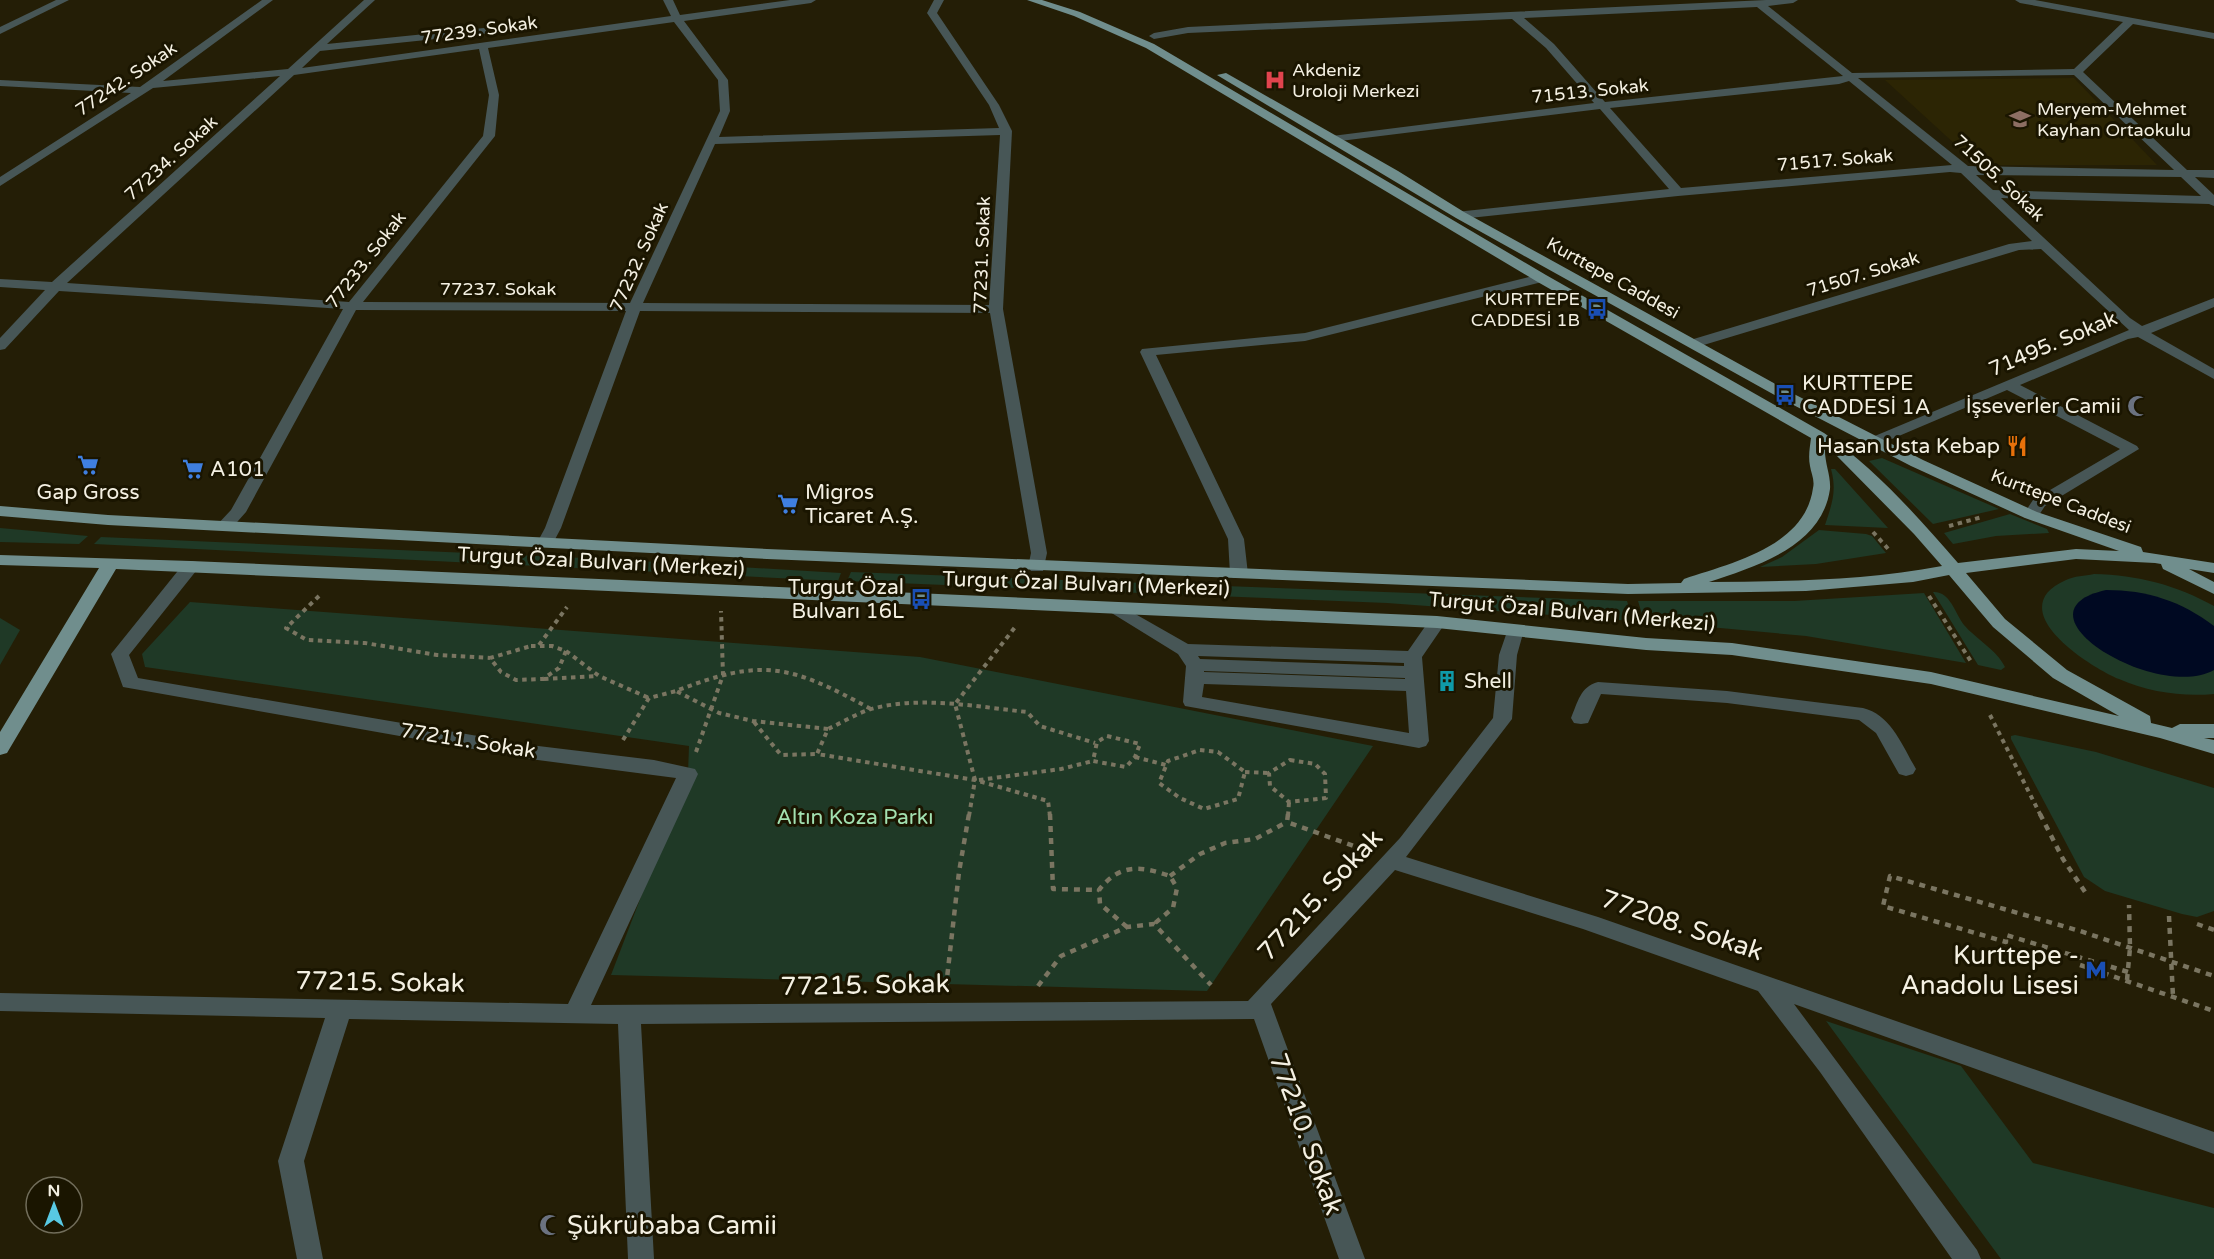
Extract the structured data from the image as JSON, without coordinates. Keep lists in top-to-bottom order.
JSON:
{
  "streets": {
    "main road": ["Kurttepe Caddesi", "Turgut Özal Bulvarı (Merkezi)"],
    "street": [
      "77239. Sokak",
      "77242. Sokak",
      "71513. Sokak",
      "77234. Sokak",
      "71517. Sokak",
      "71505. Sokak",
      "77231. Sokak",
      "77232. Sokak",
      "77233. Sokak",
      "71507. Sokak",
      "77237. Sokak",
      "71495. Sokak",
      "77211. Sokak",
      "77215. Sokak",
      "77208. Sokak",
      "77210. Sokak"
    ]
  },
  "crossings": [
    ["77239. Sokak", "77242. Sokak"],
    ["77239. Sokak", "77234. Sokak"],
    ["77239. Sokak", "77232. Sokak"],
    ["77239. Sokak", "77233. Sokak"],
    ["71513. Sokak", "71505. Sokak"],
    ["71513. Sokak", "Kurttepe Caddesi"],
    ["77234. Sokak", "77237. Sokak"],
    ["71517. Sokak", "71505. Sokak"],
    ["71517. Sokak", "Kurttepe Caddesi"],
    ["71505. Sokak", "71507. Sokak"],
    ["71505. Sokak", "71495. Sokak"],
    ["77231. Sokak", "77237. Sokak"],
    ["77231. Sokak", "Turgut Özal Bulvarı (Merkezi)"],
    ["77232. Sokak", "77237. Sokak"],
    ["77232. Sokak", "Turgut Özal Bulvarı (Merkezi)"],
    ["77233. Sokak", "77237. Sokak"],
    ["77233. Sokak", "Turgut Özal Bulvarı (Merkezi)"],
    ["71507. Sokak", "Kurttepe Caddesi"],
    ["Kurttepe Caddesi", "71495. Sokak"],
    ["Kurttepe Caddesi", "Turgut Özal Bulvarı (Merkezi)"],
    ["Turgut Özal Bulvarı (Merkezi)", "77211. Sokak"],
    ["Turgut Özal Bulvarı (Merkezi)", "77215. Sokak"],
    ["77215. Sokak", "77208. Sokak"],
    ["77215. Sokak", "77210. Sokak"]
  ],
  "parks": ["Altın Koza Parkı"],
  "places": {
    "hospital": ["Akdeniz Uroloji Merkezi"],
    "school or university": ["Meryem-Mehmet Kayhan Ortaokulu"],
    "bus stop": ["KURTTEPE CADDESİ 1B", "KURTTEPE CADDESİ 1A", "Turgut Özal Bulvarı 16L"],
    "mosque": ["İşseverler Camii", "Şükrübaba Camii"],
    "restaurant": ["Hasan Usta Kebap"],
    "supermarket": ["Gap Gross", "A101", "Migros Ticaret A.Ş."],
    "building": ["Shell"],
    "metro station": ["Kurttepe - Anadolu Lisesi"]
  },
  "north": "top"
}
